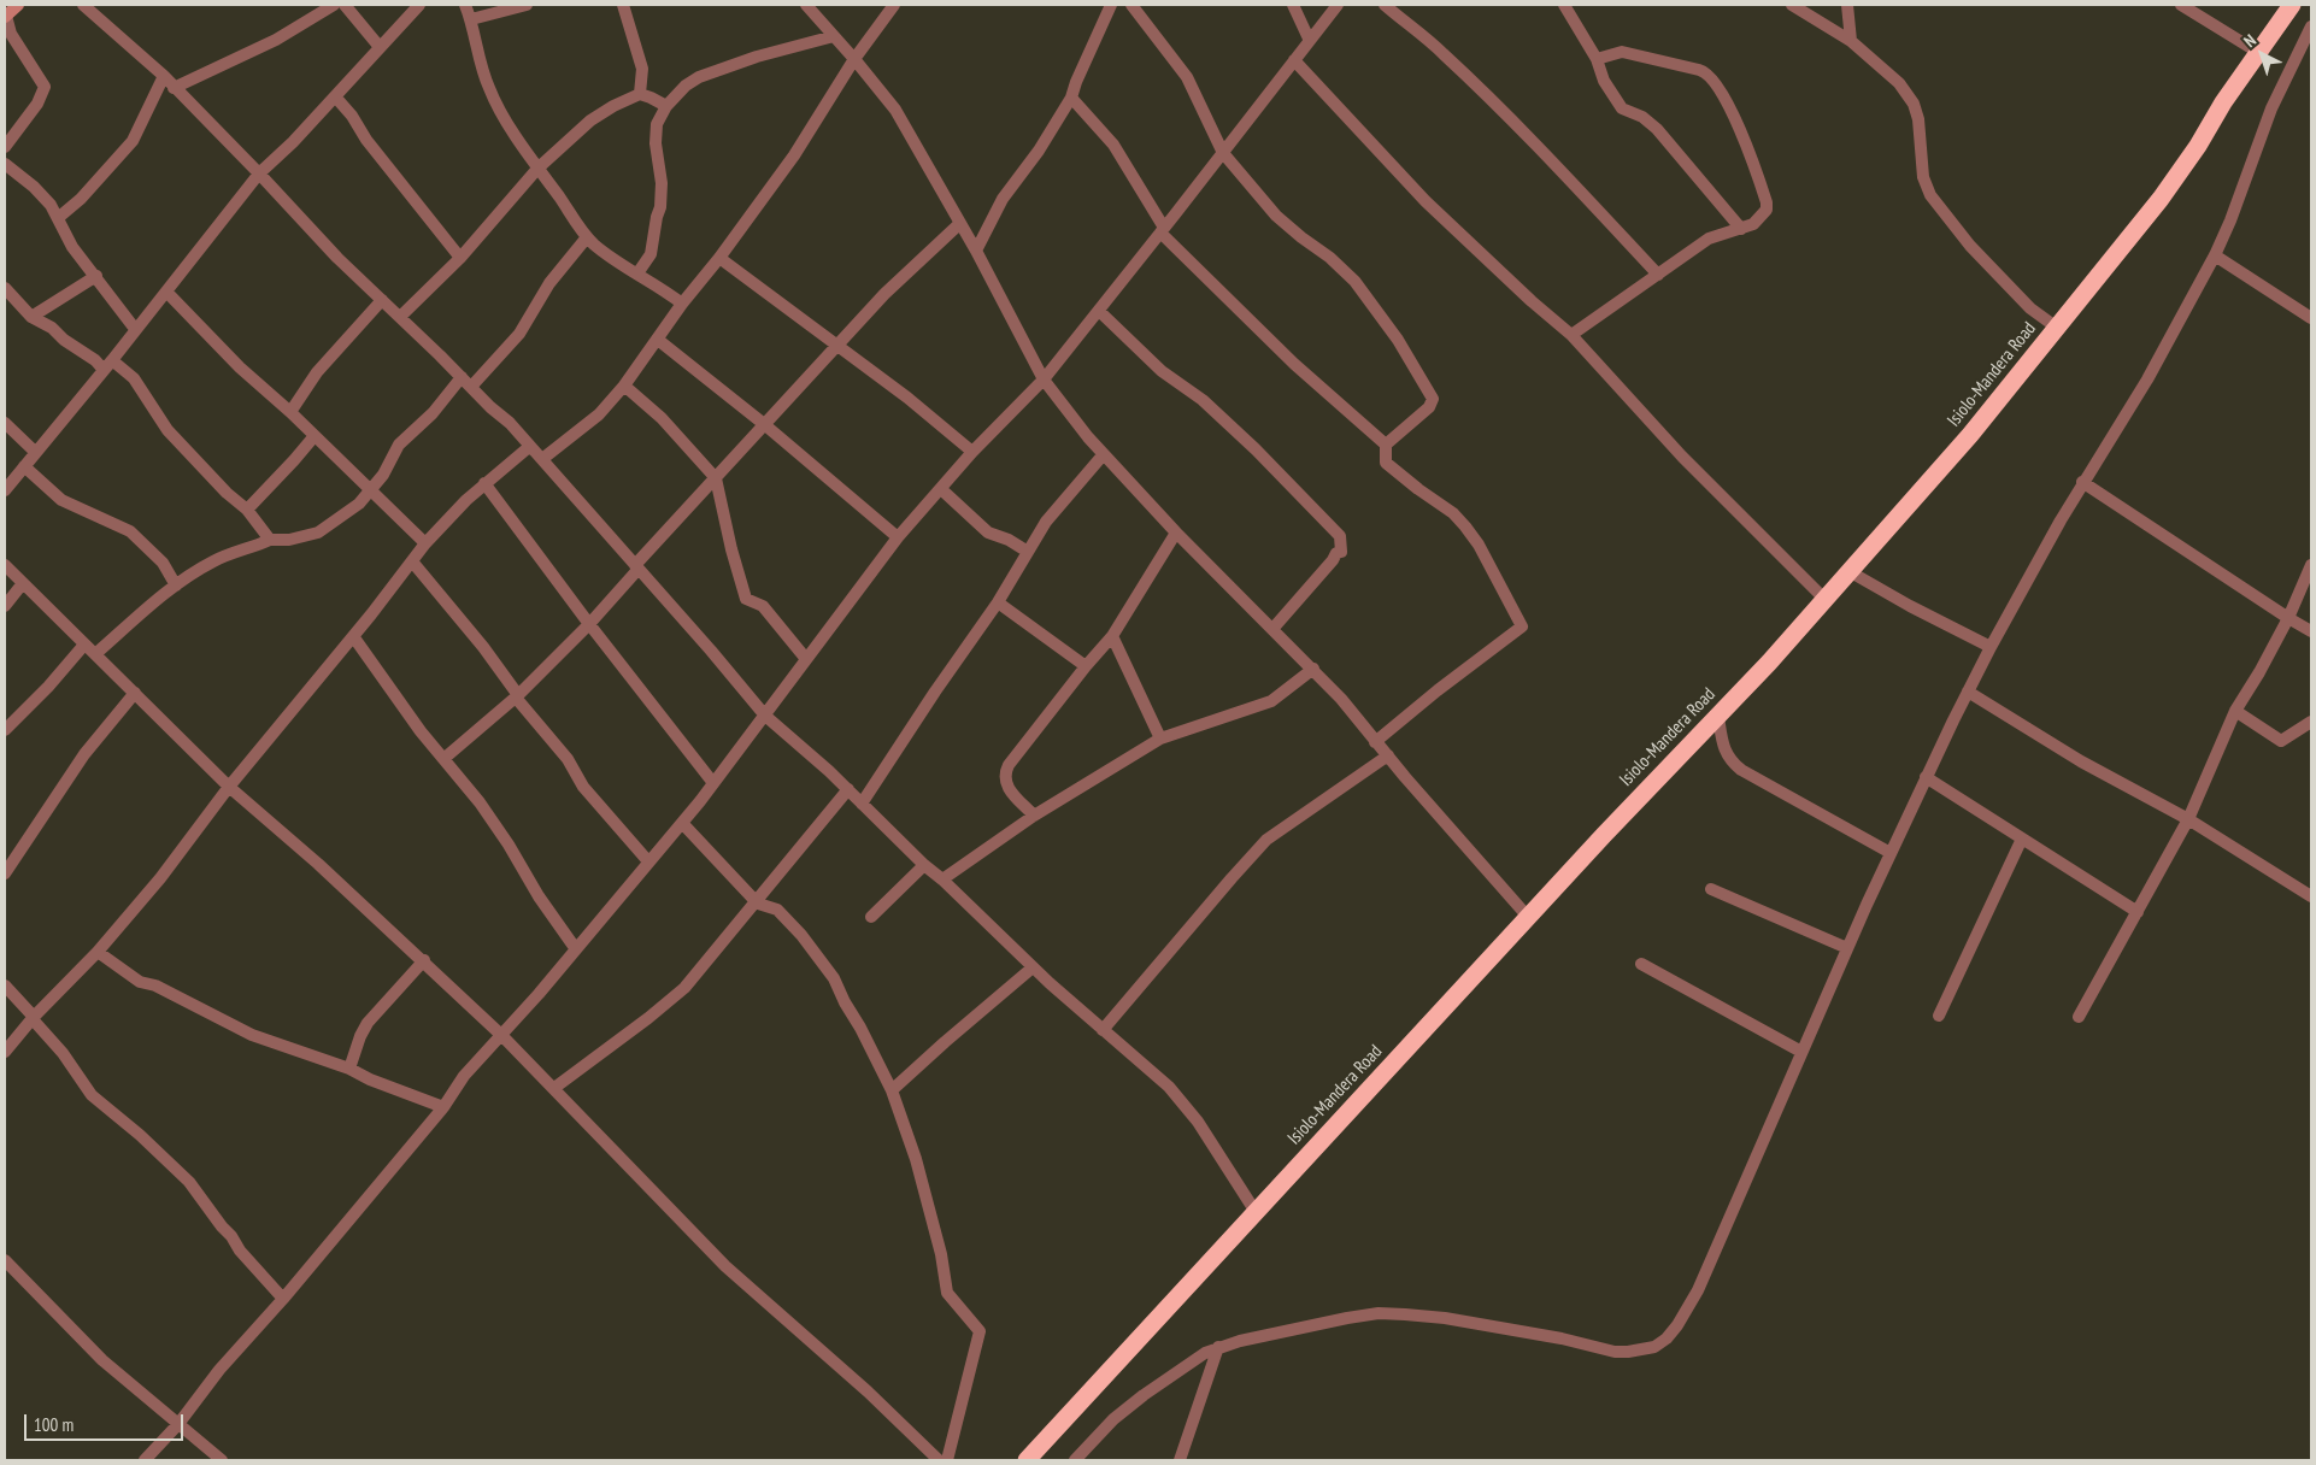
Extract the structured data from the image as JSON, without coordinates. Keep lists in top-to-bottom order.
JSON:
{
  "streets": {
    "highway": ["Isiolo-Mandera Road"]
  },
  "scale_bar": "100 m",
  "north": "top left"
}
